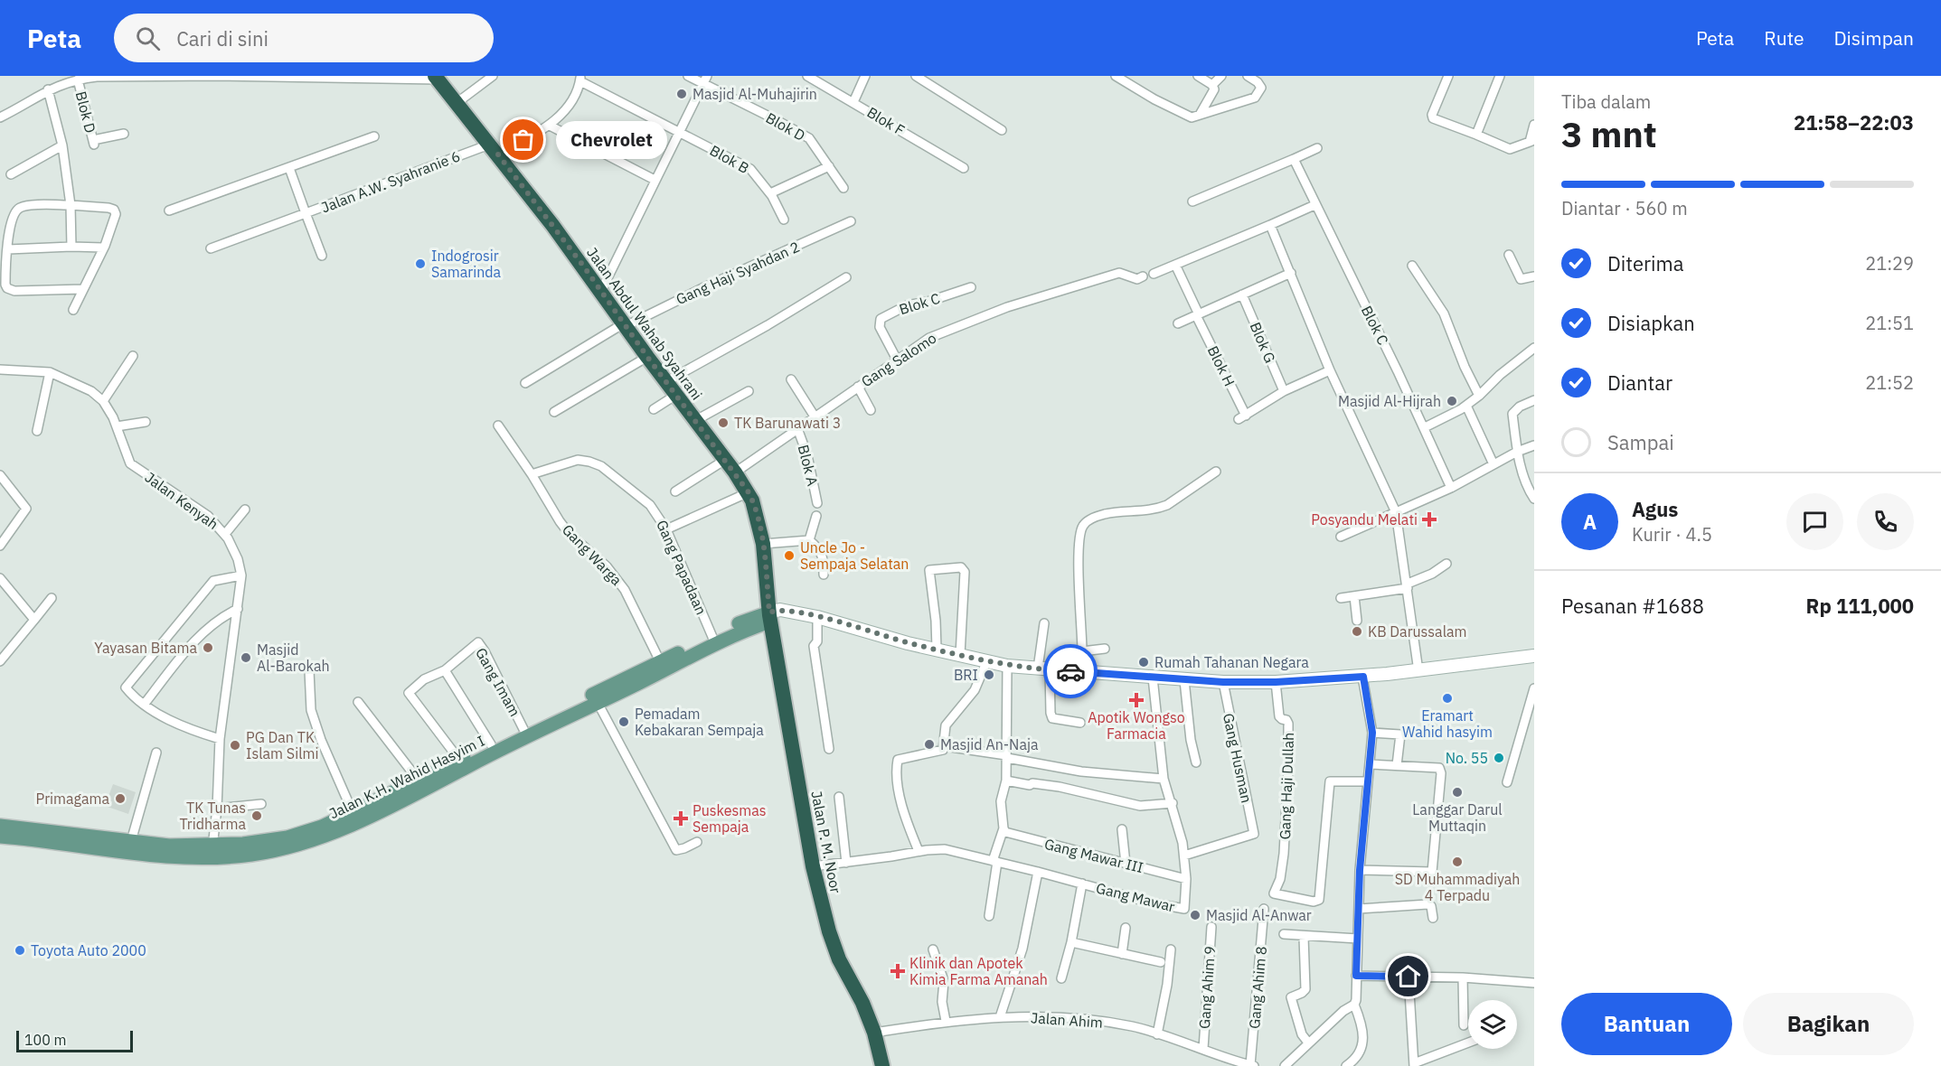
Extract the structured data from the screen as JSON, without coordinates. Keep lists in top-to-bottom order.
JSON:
{
  "streets": {
    "highway": ["Jalan Abdul Wahab Syahrani", "Jalan P. M. Noor"],
    "main road": ["Jalan K.H. Wahid Hasyim I"],
    "street": [
      "Blok D",
      "Blok F",
      "Blok B",
      "Jalan A.W. Syahranie 6",
      "Gang Haji Syahdan 2",
      "Blok C",
      "Blok G",
      "Gang Salomo",
      "Blok H",
      "Blok A",
      "Jalan Kenyah",
      "Gang Warga",
      "Gang Papadaan",
      "Gang Imam",
      "Gang Husman",
      "Gang Haji Dullah",
      "Gang Mawar III",
      "Gang Mawar",
      "Gang Ahim 9",
      "Gang Ahim 8",
      "Jalan Ahim"
    ]
  },
  "crossings": [
    ["Jalan A.W. Syahranie 6", "Jalan Abdul Wahab Syahrani"],
    ["Gang Haji Syahdan 2", "Jalan Abdul Wahab Syahrani"],
    ["Blok C", "Gang Salomo"],
    ["Jalan Abdul Wahab Syahrani", "Gang Salomo"],
    ["Jalan Abdul Wahab Syahrani", "Jalan K.H. Wahid Hasyim I"],
    ["Jalan Abdul Wahab Syahrani", "Jalan P. M. Noor"],
    ["Blok G", "Blok H"],
    ["Gang Salomo", "Blok A"],
    ["Jalan Kenyah", "Jalan K.H. Wahid Hasyim I"],
    ["Gang Warga", "Gang Papadaan"],
    ["Gang Warga", "Jalan K.H. Wahid Hasyim I"],
    ["Gang Papadaan", "Jalan K.H. Wahid Hasyim I"],
    ["Gang Imam", "Jalan K.H. Wahid Hasyim I"],
    ["Gang Husman", "Gang Mawar"],
    ["Jalan K.H. Wahid Hasyim I", "Jalan P. M. Noor"],
    ["Jalan P. M. Noor", "Gang Mawar"],
    ["Jalan P. M. Noor", "Jalan Ahim"],
    ["Gang Mawar III", "Gang Mawar"],
    ["Gang Ahim 9", "Jalan Ahim"],
    ["Gang Ahim 8", "Jalan Ahim"]
  ],
  "places": {
    "other": [
      "Masjid Al-Muhajirin",
      "Chevrolet",
      "Indogrosir Samarinda",
      "Masjid Al-Hijrah",
      "TK Barunawati 3",
      "Uncle Jo - Sempaja Selatan",
      "KB Darussalam",
      "Yayasan Bitama",
      "Masjid Al-Barokah",
      "Rumah Tahanan Negara",
      "BRI",
      "Eramart Wahid hasyim",
      "Pemadam Kebakaran Sempaja",
      "Masjid An-Naja",
      "PG Dan TK Islam Silmi",
      "No. 55",
      "Langgar Darul Muttaqin",
      "Primagama",
      "TK Tunas Tridharma",
      "SD Muhammadiyah 4 Terpadu",
      "Masjid Al-Anwar",
      "Toyota Auto 2000"
    ],
    "health": [
      "Posyandu Melati",
      "Apotik Wongso Farmacia",
      "Puskesmas Sempaja",
      "Klinik dan Apotek Kimia Farma Amanah"
    ]
  },
  "scale_bar": "100 m",
  "page": {
    "header": "Peta",
    "search": "Cari di sini",
    "nav": ["Peta", "Rute", "Disimpan"],
    "heading": ["3 mnt", "Tiba dalam", "21:58–22:03"],
    "panel": [
      "Agus",
      "Kurir · 4.5",
      "Pesanan #1688",
      "Rp 111,000"
    ],
    "bubble": "Chevrolet",
    "bar": "Diantar · 560 m",
    "list": [
      ["Diterima", "21:29"],
      ["Disiapkan", "21:51"],
      ["Diantar", "21:52"],
      "Sampai"
    ],
    "round": "A",
    "buttons": ["Bantuan", "Bagikan"],
    "scale": "100 m"
  }
}
